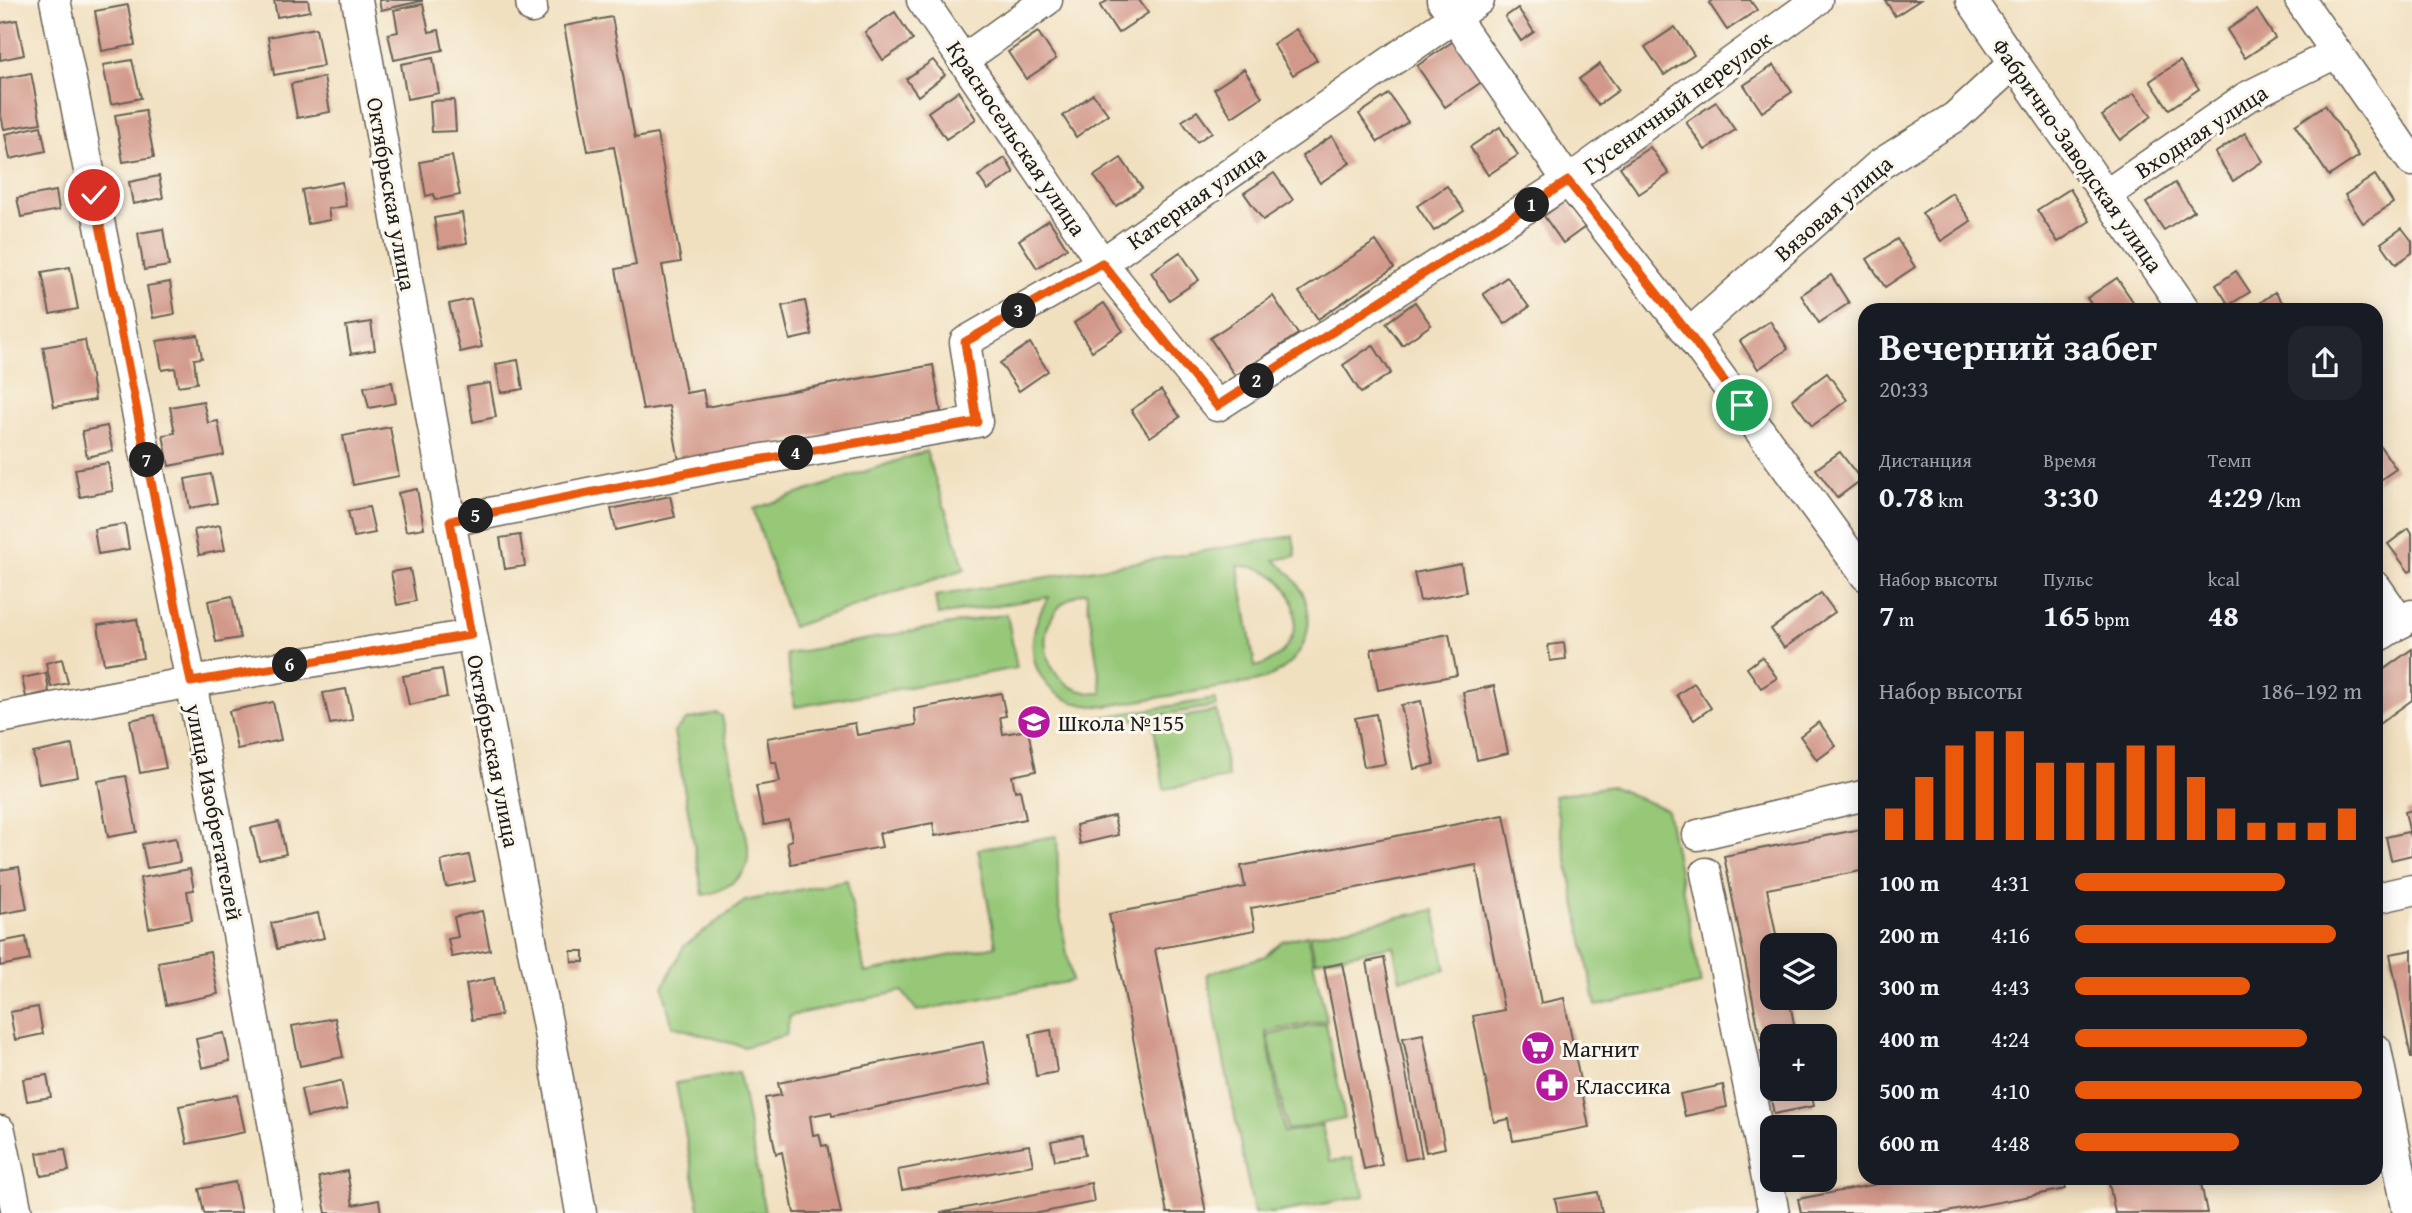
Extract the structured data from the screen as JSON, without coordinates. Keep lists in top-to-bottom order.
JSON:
{
  "streets": {
    "street": [
      "Гусеничный переулок",
      "Входная улица",
      "Красносельская улица",
      "Фабрично-Заводская улица",
      "Октябрьская улица",
      "Катерная улица",
      "Вязовая улица",
      "улица Изобретателей"
    ]
  },
  "crossings": [
    ["Гусеничный переулок", "Красносельская улица"],
    ["Входная улица", "Фабрично-Заводская улица"],
    ["Красносельская улица", "Катерная улица"],
    ["Фабрично-Заводская улица", "Вязовая улица"],
    ["Октябрьская улица", "Катерная улица"]
  ],
  "places": {
    "school or university": ["Школа №155"],
    "supermarket": ["Магнит"],
    "pharmacy": ["Классика"]
  },
  "page": {
    "pins": [
      "1",
      "3",
      "2",
      "4",
      "7",
      "5",
      "6"
    ],
    "heading": ["Вечерний забег", "20:33"],
    "stats": [
      ["Дистанция", "0.78 km"],
      ["Время", "3:30"],
      ["Темп", "4:29 /km"],
      ["Набор высоты", "7 m"],
      ["Пульс", "165 bpm"],
      ["kcal", "48"]
    ],
    "chart": ["Набор высоты", "186–192 m"],
    "list": [
      {
        "name": "100 m",
        "note": "4:31"
      },
      {
        "name": "200 m",
        "note": "4:16"
      },
      {
        "name": "300 m",
        "note": "4:43"
      },
      {
        "name": "400 m",
        "note": "4:24"
      },
      {
        "name": "500 m",
        "note": "4:10"
      },
      {
        "name": "600 m",
        "note": "4:48"
      }
    ],
    "map_buttons": ["+", "−"]
  }
}
